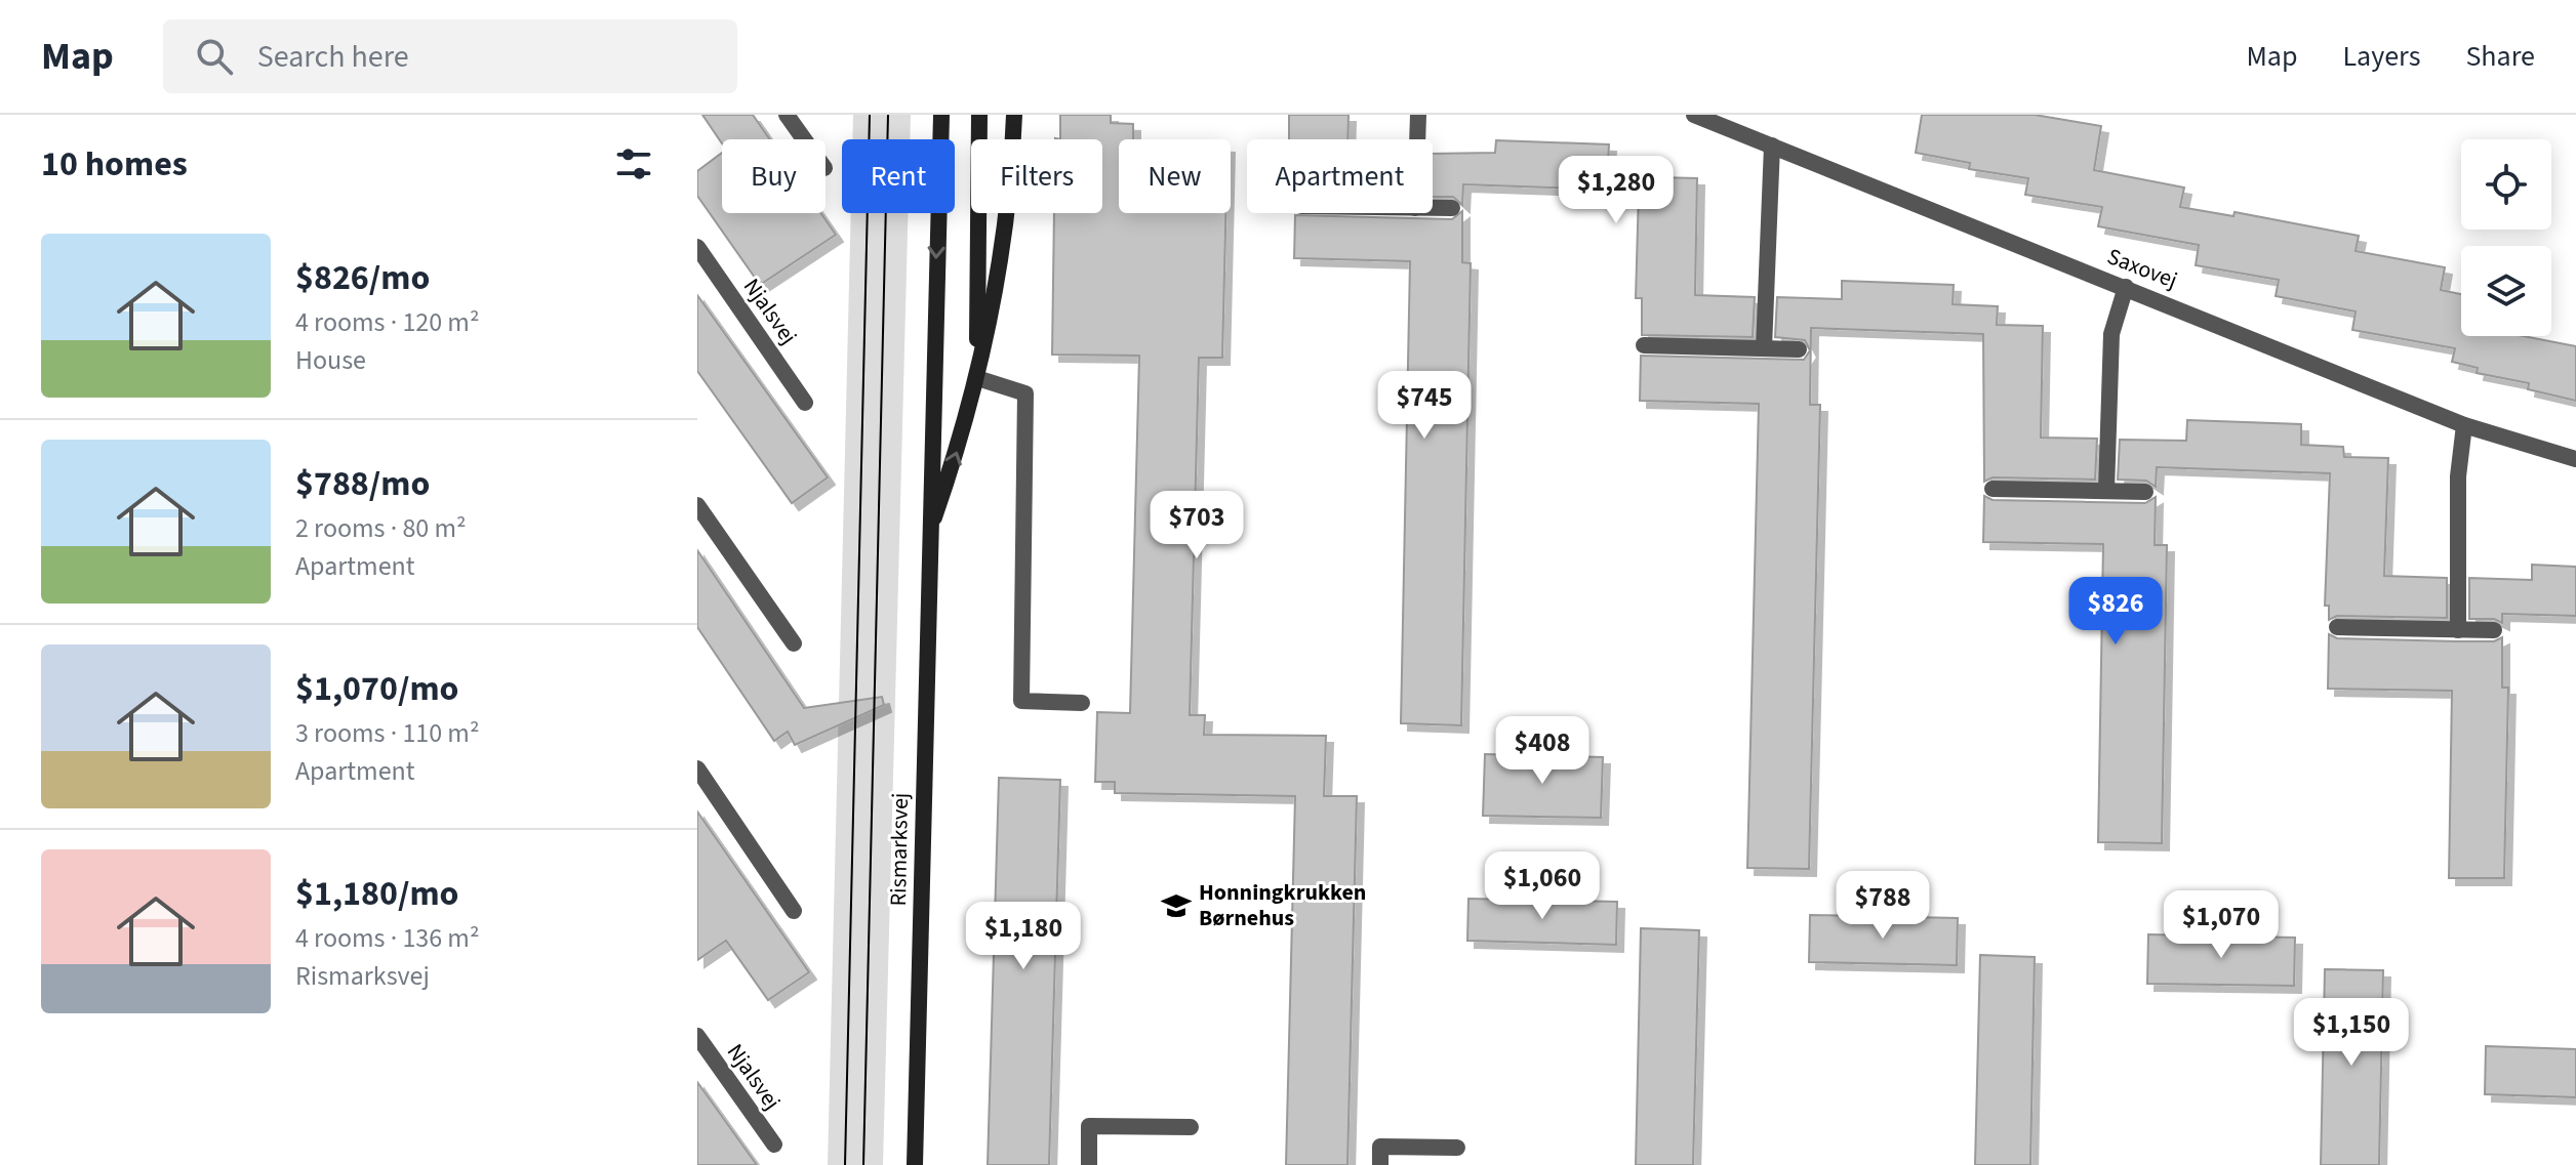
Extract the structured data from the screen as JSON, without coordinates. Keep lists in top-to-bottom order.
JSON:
{
  "streets": {
    "main road": ["Rismarksvej"],
    "street": ["Saxovej", "Njalsvej"]
  },
  "places": {
    "school or university": ["Honningkrukken Børnehus"]
  },
  "page": {
    "header": "Map",
    "search": "Search here",
    "nav": ["Map", "Layers", "Share"],
    "heading": "10 homes",
    "chip": [
      "Buy",
      "Rent",
      "Filters",
      "New",
      "Apartment"
    ],
    "price": [
      "$1,280",
      "$745",
      "$703",
      "$826",
      "$408",
      "$1,060",
      "$788",
      "$1,070",
      "$1,180",
      "$1,150"
    ],
    "list": [
      {
        "name": "$826/mo",
        "note": "4 rooms · 120 m² · House"
      },
      {
        "name": "$788/mo",
        "note": "2 rooms · 80 m² · Apartment"
      },
      {
        "name": "$1,070/mo",
        "note": "3 rooms · 110 m² · Apartment"
      },
      {
        "name": "$1,180/mo",
        "note": "4 rooms · 136 m² · Rismarksvej"
      }
    ]
  }
}
